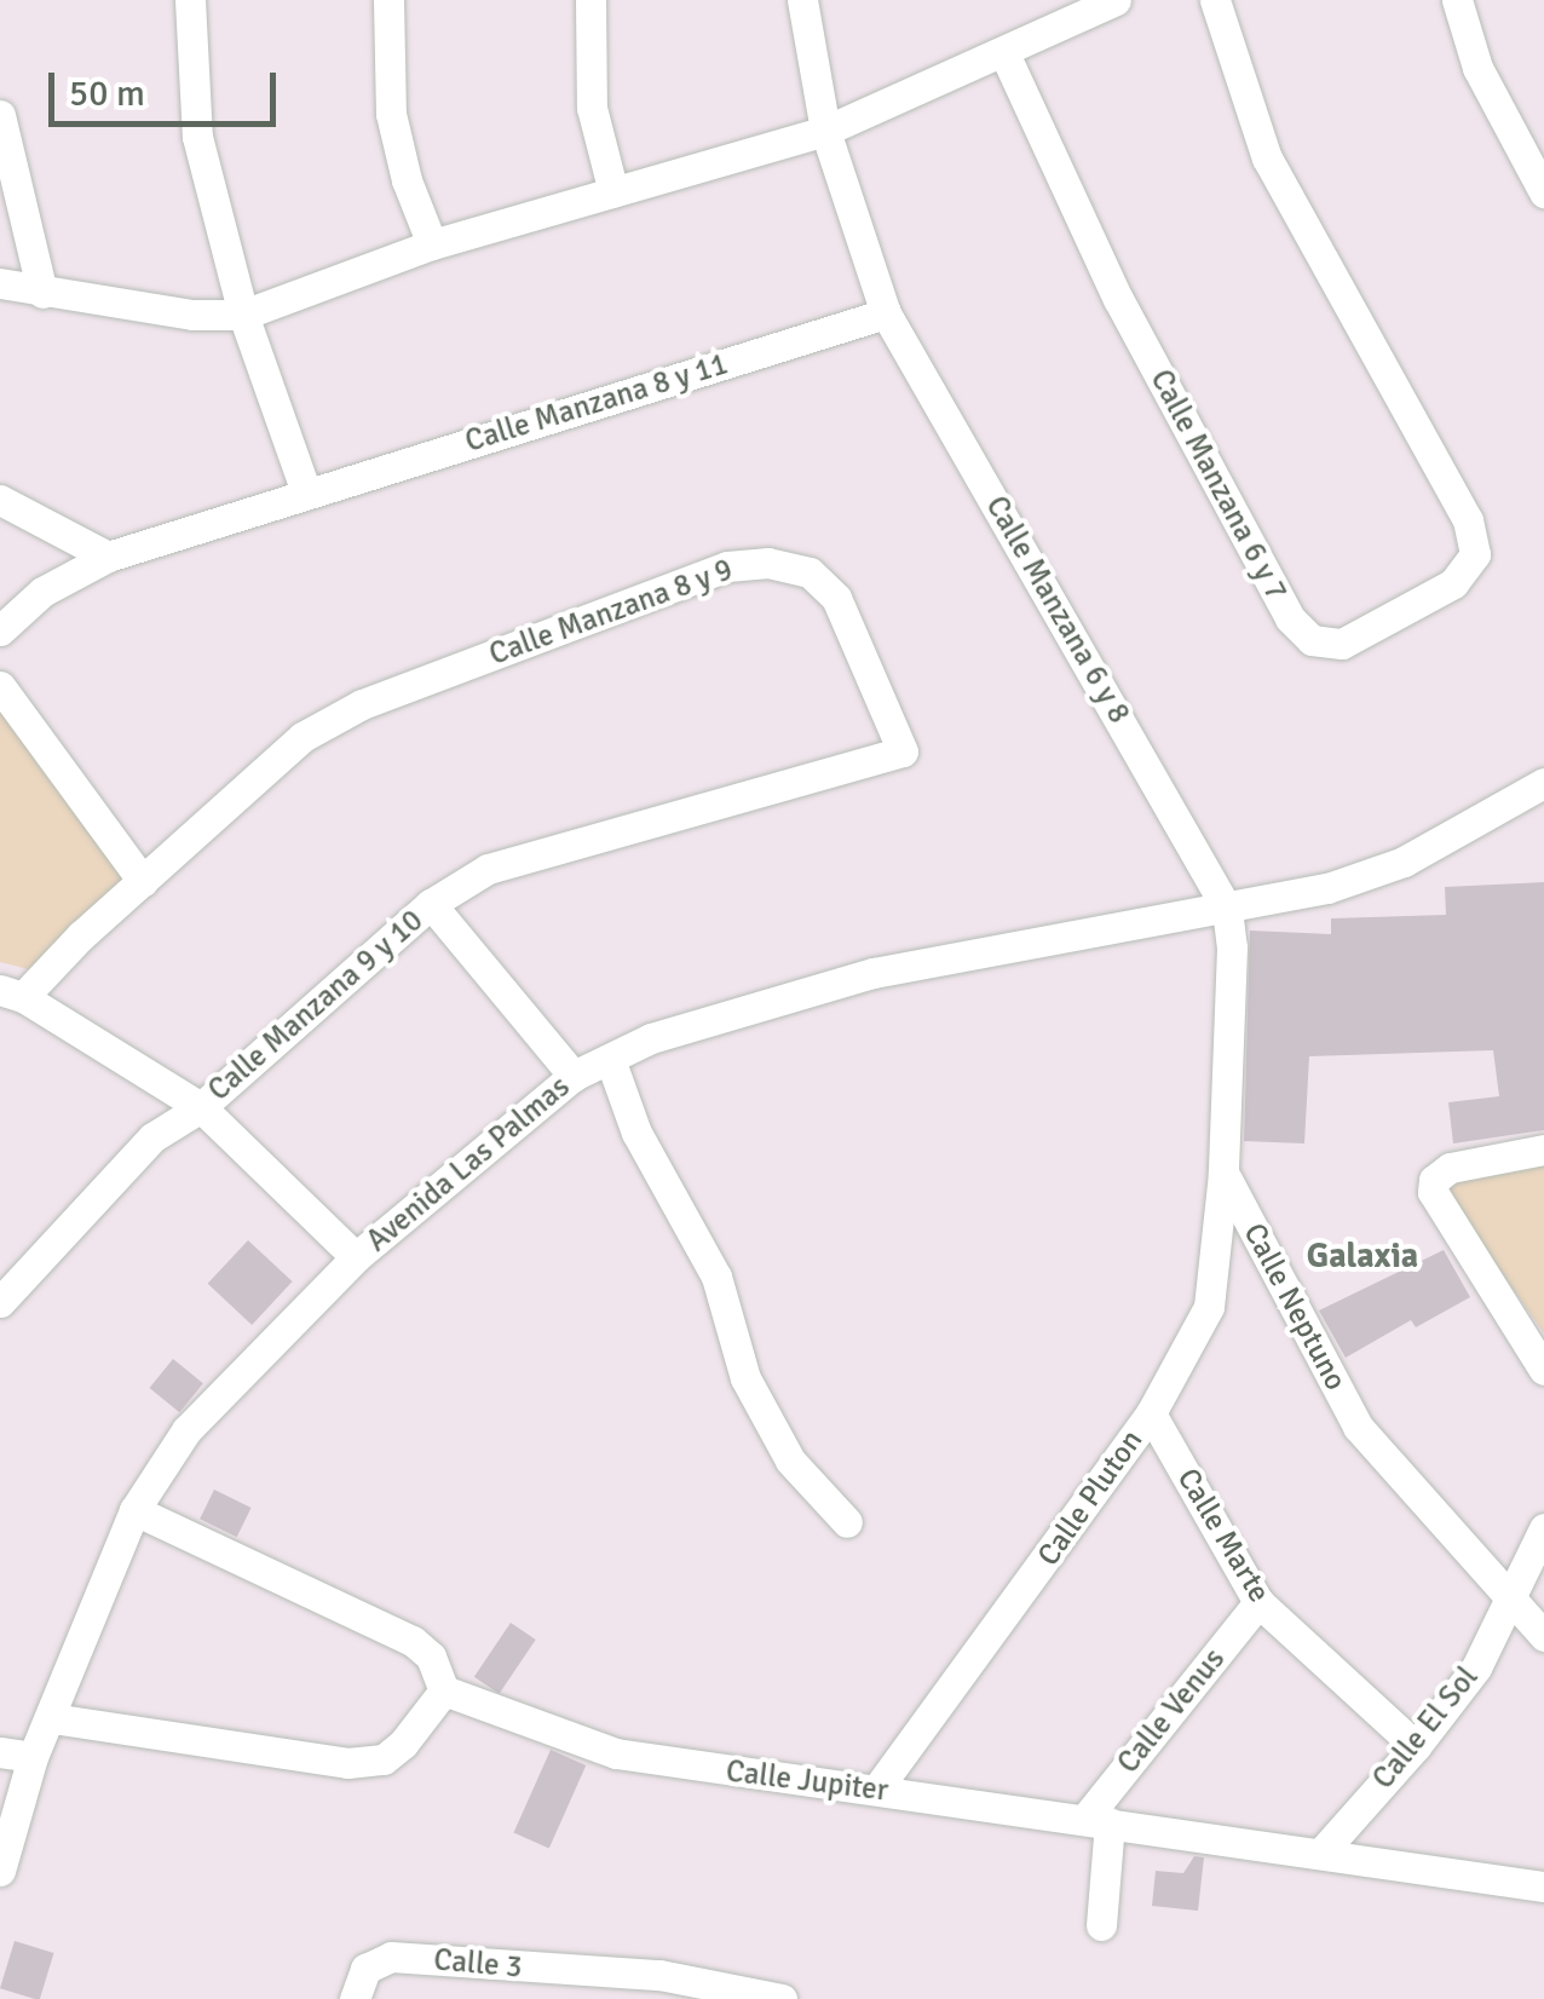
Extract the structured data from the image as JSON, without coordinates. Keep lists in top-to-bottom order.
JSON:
{
  "streets": {
    "street": [
      "Calle Manzana 8 y 11",
      "Calle Manzana 6 y 7",
      "Calle Manzana 6 y 8",
      "Calle Manzana 8 y 9",
      "Calle Manzana 9 y 10",
      "Avenida Las Palmas",
      "Calle Neptuno",
      "Calle Pluton",
      "Calle Marte",
      "Calle Venus",
      "Calle El Sol",
      "Calle Jupiter",
      "Calle 3"
    ]
  },
  "crossings": [
    ["Calle Manzana 8 y 11", "Calle Manzana 6 y 8"],
    ["Calle Manzana 6 y 8", "Avenida Las Palmas"],
    ["Calle Manzana 8 y 9", "Calle Manzana 9 y 10"],
    ["Calle Neptuno", "Calle Pluton"],
    ["Calle Neptuno", "Calle El Sol"],
    ["Calle Pluton", "Calle Marte"],
    ["Calle Pluton", "Calle Jupiter"],
    ["Calle Marte", "Calle Venus"],
    ["Calle Marte", "Calle El Sol"],
    ["Calle Venus", "Calle Jupiter"],
    ["Calle El Sol", "Calle Jupiter"]
  ],
  "districts": ["Galaxia"],
  "scale_bar": "50 m"
}
